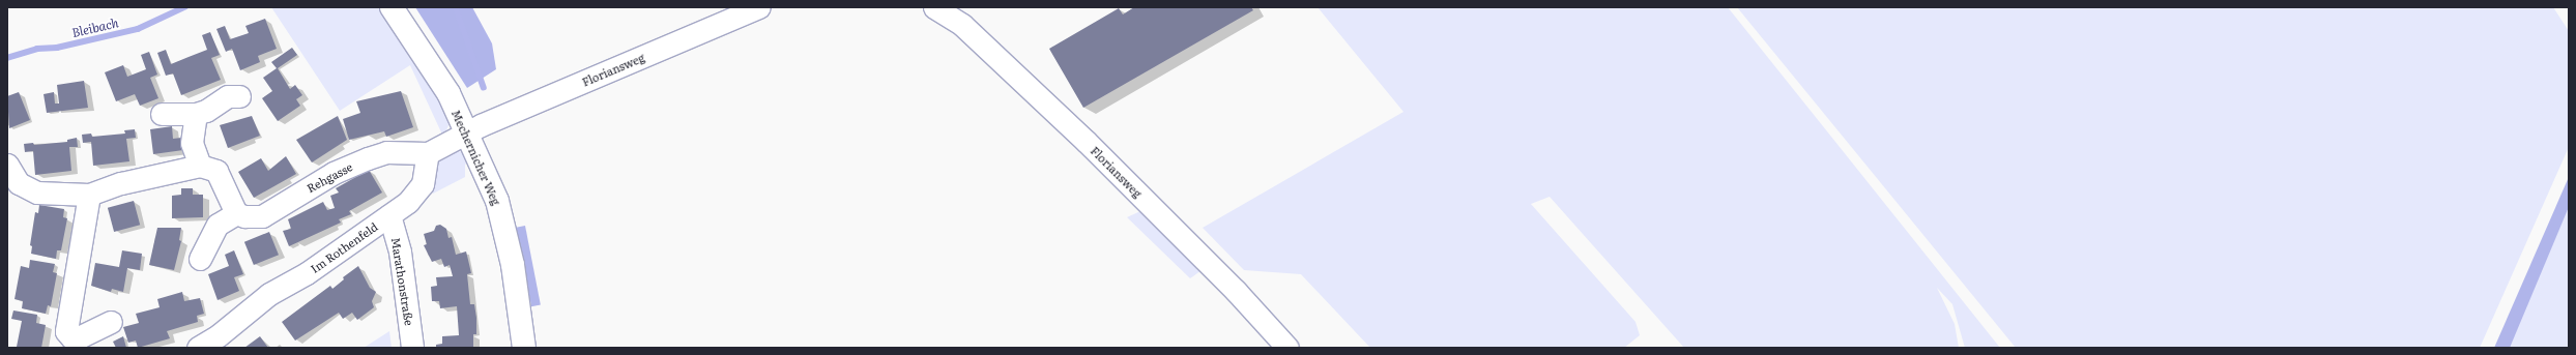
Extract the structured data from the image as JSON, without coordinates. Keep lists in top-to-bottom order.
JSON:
{
  "streets": {
    "street": [
      "Floriansweg",
      "Mechernicher Weg",
      "Rehgasse",
      "Im Rothenfeld",
      "Marathonstraße"
    ]
  },
  "crossings": [
    ["Floriansweg", "Mechernicher Weg"],
    ["Rehgasse", "Im Rothenfeld"],
    ["Im Rothenfeld", "Marathonstraße"]
  ],
  "water": ["Bleibach"]
}
